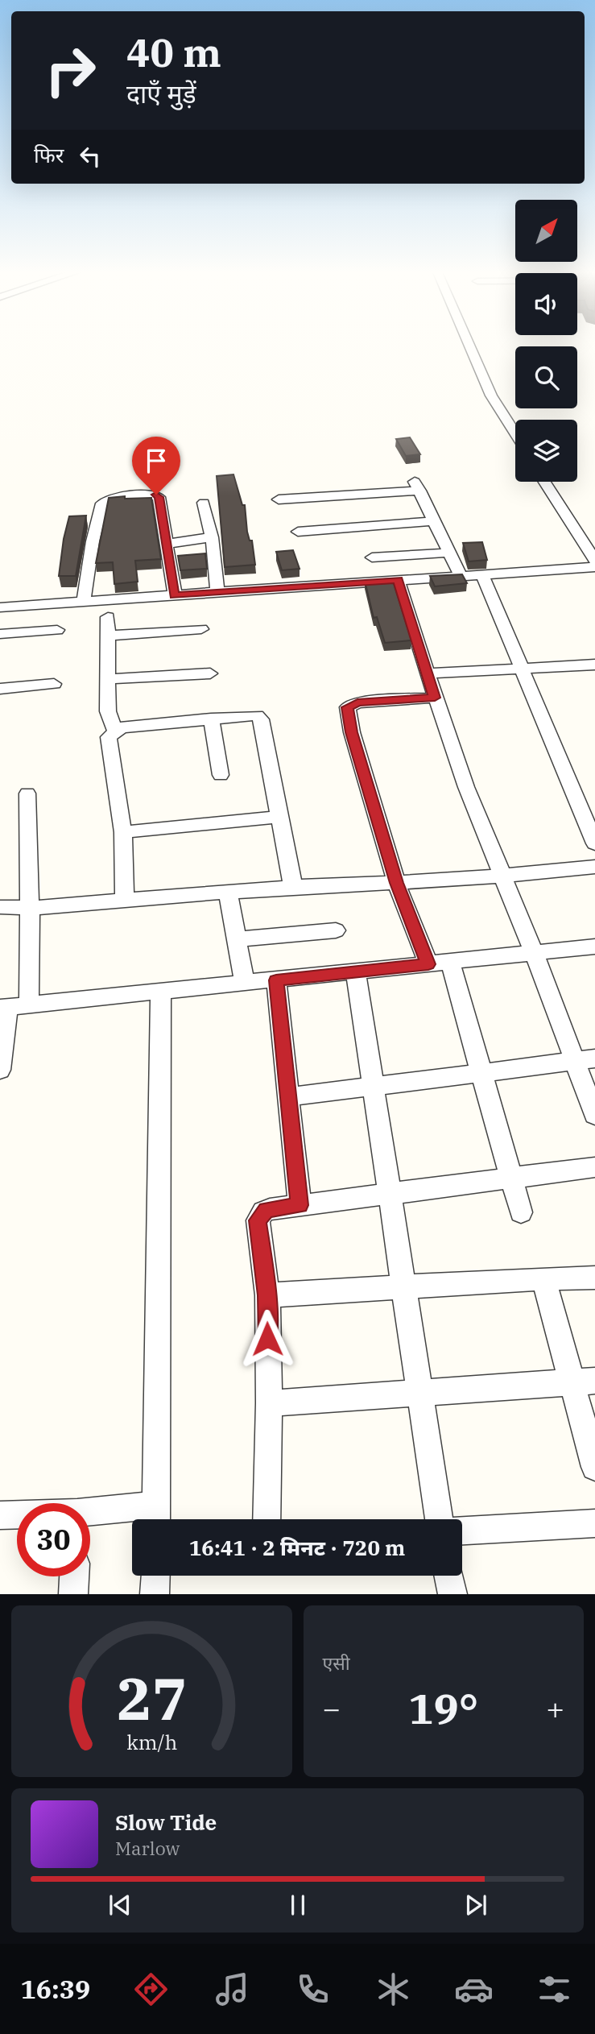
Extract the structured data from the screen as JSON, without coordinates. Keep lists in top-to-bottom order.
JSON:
{
  "north": "top right",
  "page": {
    "turn": ["40 m", "दाएँ मुड़ें"],
    "then": "फिर",
    "limit": "30",
    "trip": "16:41 · 2 मिनट · 720 m",
    "tile": "एसी",
    "heat": ["−", "19°", "+"],
    "song": ["Slow Tide", "Marlow"],
    "tabs": "16:39",
    "gauge": ["27", "km/h"]
  }
}
